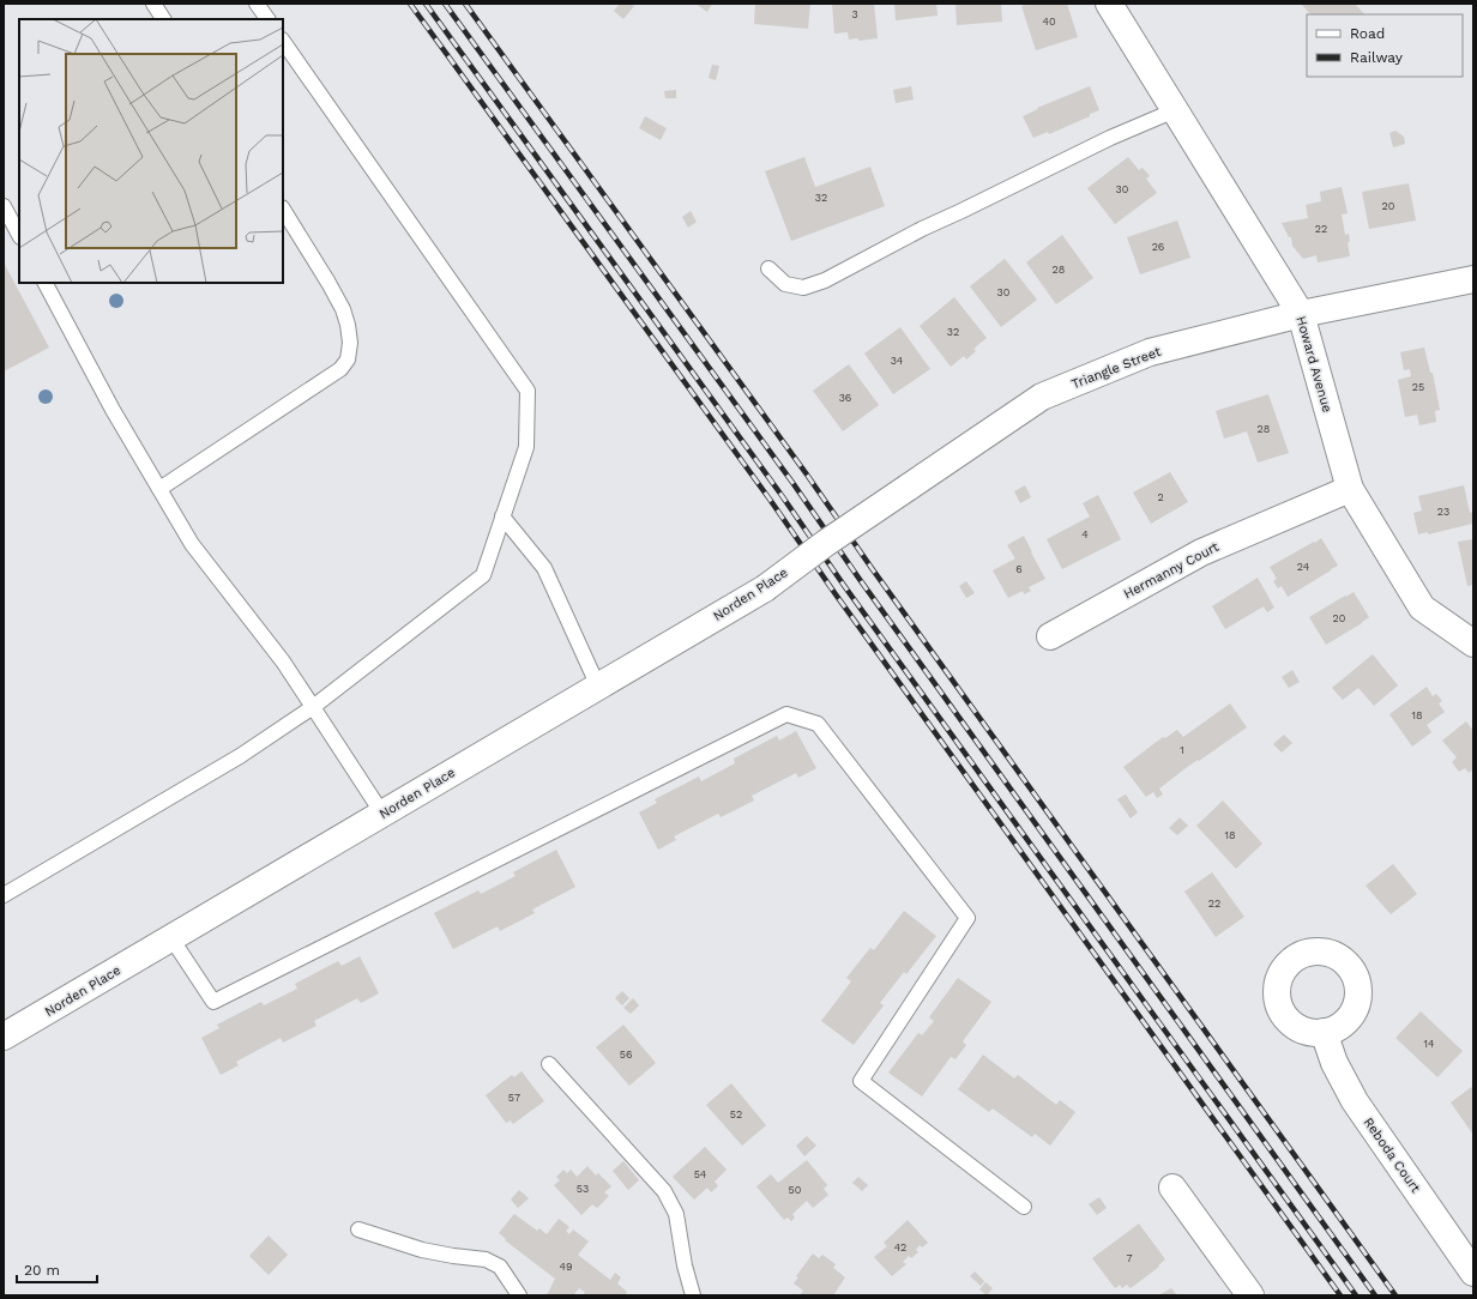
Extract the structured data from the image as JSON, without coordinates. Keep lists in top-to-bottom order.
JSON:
{
  "streets": {
    "street": [
      "Howard Avenue",
      "Triangle Street",
      "Hermanny Court",
      "Norden Place",
      "Reboda Court"
    ]
  },
  "crossings": [
    ["Howard Avenue", "Triangle Street"],
    ["Howard Avenue", "Hermanny Court"],
    ["Triangle Street", "Norden Place"]
  ],
  "house_numbers": [
    "3",
    "40",
    "30",
    "32",
    "20",
    "22",
    "26",
    "28",
    "30",
    "32",
    "34",
    "25",
    "36",
    "28",
    "2",
    "23",
    "4",
    "24",
    "6",
    "20",
    "18",
    "1",
    "18",
    "22",
    "14",
    "56",
    "57",
    "52",
    "54",
    "53",
    "50",
    "42",
    "7",
    "49"
  ],
  "legend": ["Road", "Railway"],
  "scale_bar": "20 m"
}
